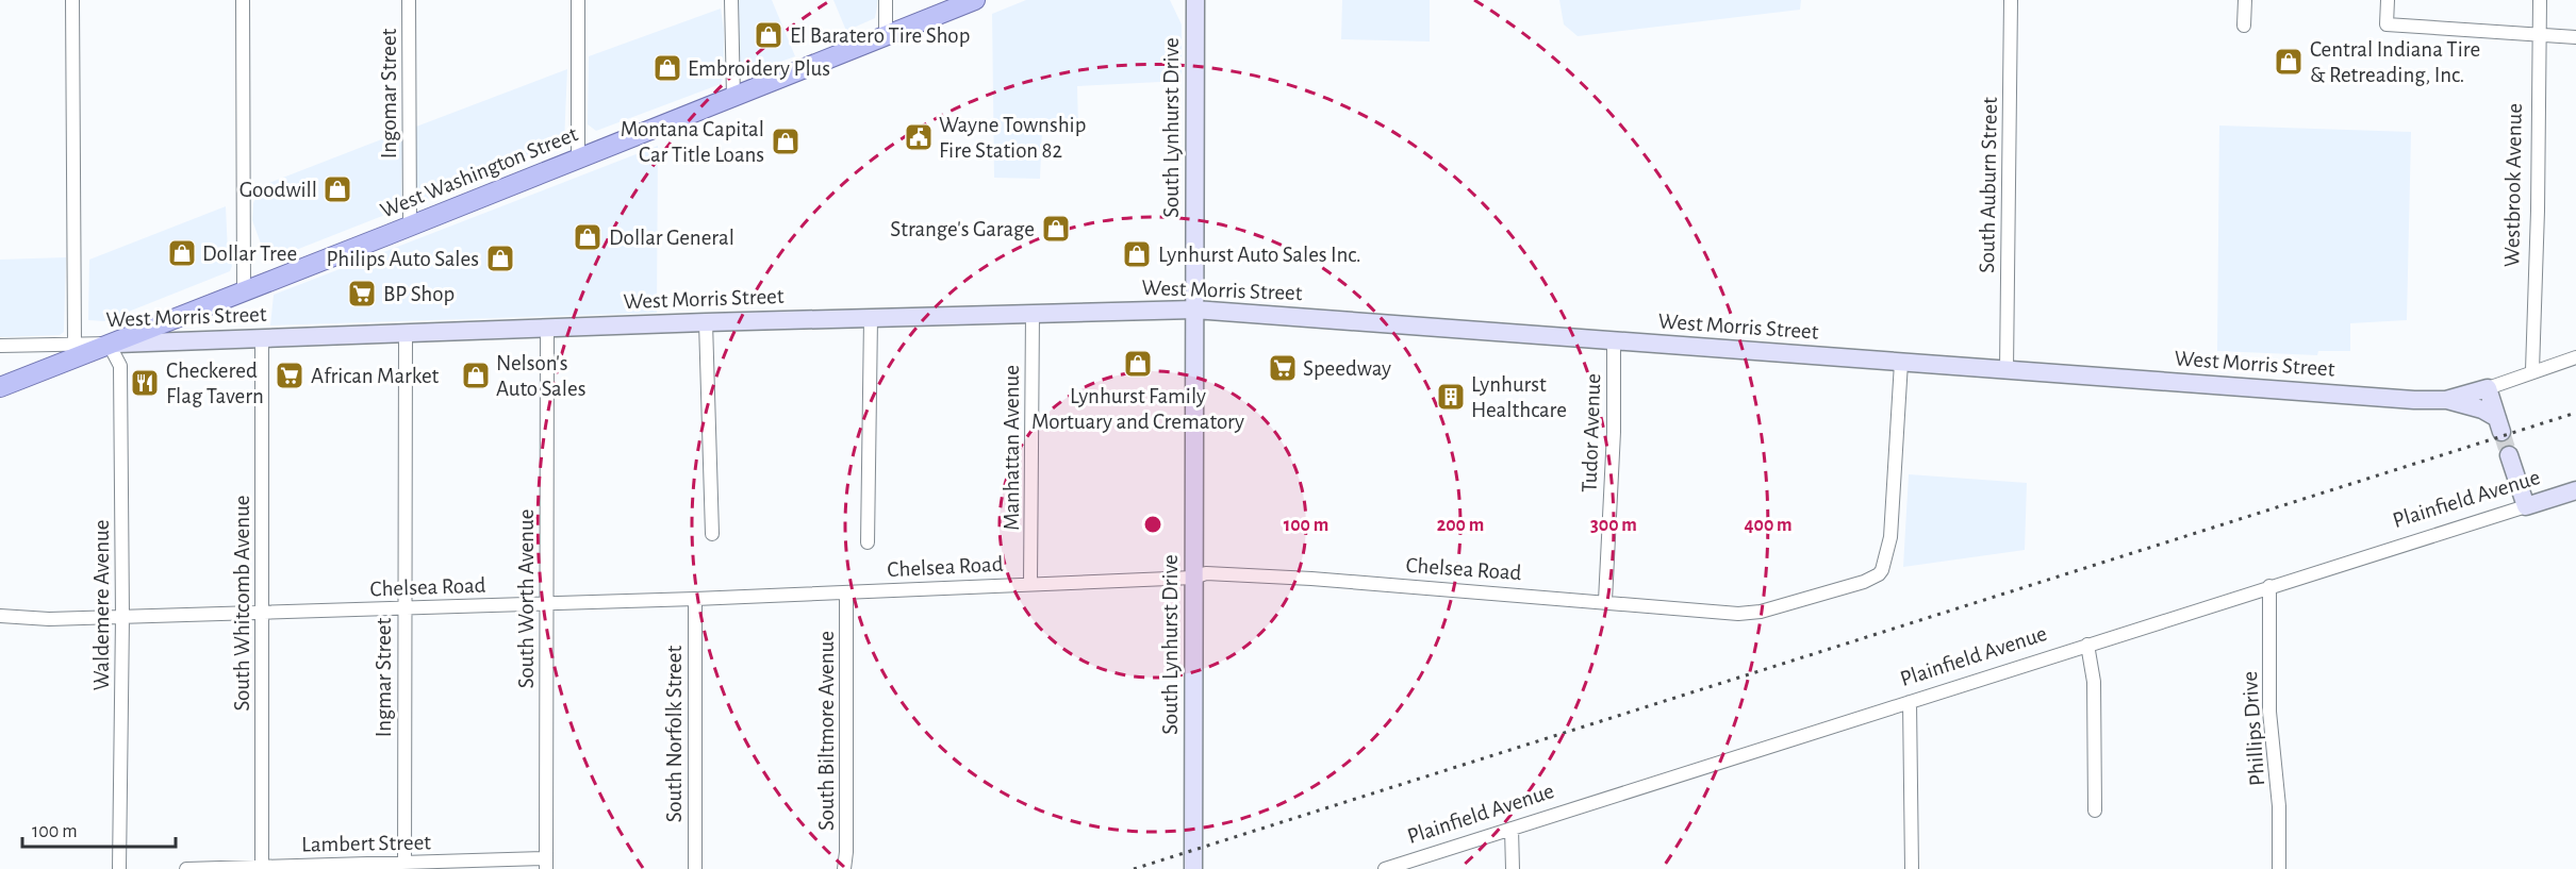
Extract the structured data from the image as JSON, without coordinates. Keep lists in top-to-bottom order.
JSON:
{
  "streets": {
    "main road": [
      "South Lynhurst Drive",
      "West Washington Street",
      "West Morris Street",
      "Plainfield Avenue"
    ],
    "street": [
      "Ingomar Street",
      "South Auburn Street",
      "Westbrook Avenue",
      "Tudor Avenue",
      "Manhattan Avenue",
      "Chelsea Road",
      "South Worth Avenue",
      "South Whitcomb Avenue",
      "Waldemere Avenue",
      "Ingmar Street",
      "Phillips Drive",
      "South Biltmore Avenue",
      "South Norfolk Street",
      "Lambert Street"
    ]
  },
  "crossings": [
    ["Ingomar Street", "West Washington Street"],
    ["South Lynhurst Drive", "West Morris Street"],
    ["South Lynhurst Drive", "Chelsea Road"],
    ["West Washington Street", "West Morris Street"],
    ["West Washington Street", "Waldemere Avenue"],
    ["South Auburn Street", "West Morris Street"],
    ["West Morris Street", "Tudor Avenue"],
    ["West Morris Street", "Manhattan Avenue"],
    ["West Morris Street", "Chelsea Road"],
    ["West Morris Street", "South Worth Avenue"],
    ["West Morris Street", "South Whitcomb Avenue"],
    ["West Morris Street", "Waldemere Avenue"],
    ["West Morris Street", "Ingmar Street"],
    ["Tudor Avenue", "Chelsea Road"],
    ["Manhattan Avenue", "Chelsea Road"],
    ["Plainfield Avenue", "Phillips Drive"],
    ["Chelsea Road", "South Worth Avenue"],
    ["Chelsea Road", "South Whitcomb Avenue"],
    ["Chelsea Road", "Waldemere Avenue"],
    ["Chelsea Road", "Ingmar Street"],
    ["Chelsea Road", "South Biltmore Avenue"],
    ["Chelsea Road", "South Norfolk Street"],
    ["South Worth Avenue", "Lambert Street"],
    ["South Whitcomb Avenue", "Lambert Street"],
    ["Ingmar Street", "Lambert Street"]
  ],
  "places": {
    "shop": [
      "El Baratero Tire Shop",
      "Central Indiana Tire & Retreading, Inc.",
      "Embroidery Plus",
      "Montana Capital Car Title Loans",
      "Goodwill",
      "Strange's Garage",
      "Dollar General",
      "Dollar Tree",
      "Lynhurst Auto Sales Inc.",
      "Philips Auto Sales",
      "Lynhurst Family Mortuary and Crematory",
      "Nelson's Auto Sales"
    ],
    "public building": ["Wayne Township Fire Station 82"],
    "supermarket": ["BP Shop", "Speedway", "African Market"],
    "restaurant": ["Checkered Flag Tavern"],
    "building": ["Lynhurst Healthcare"]
  },
  "scale_bar": "100 m",
  "rings": [
    "100 m",
    "200 m",
    "300 m",
    "400 m"
  ]
}
